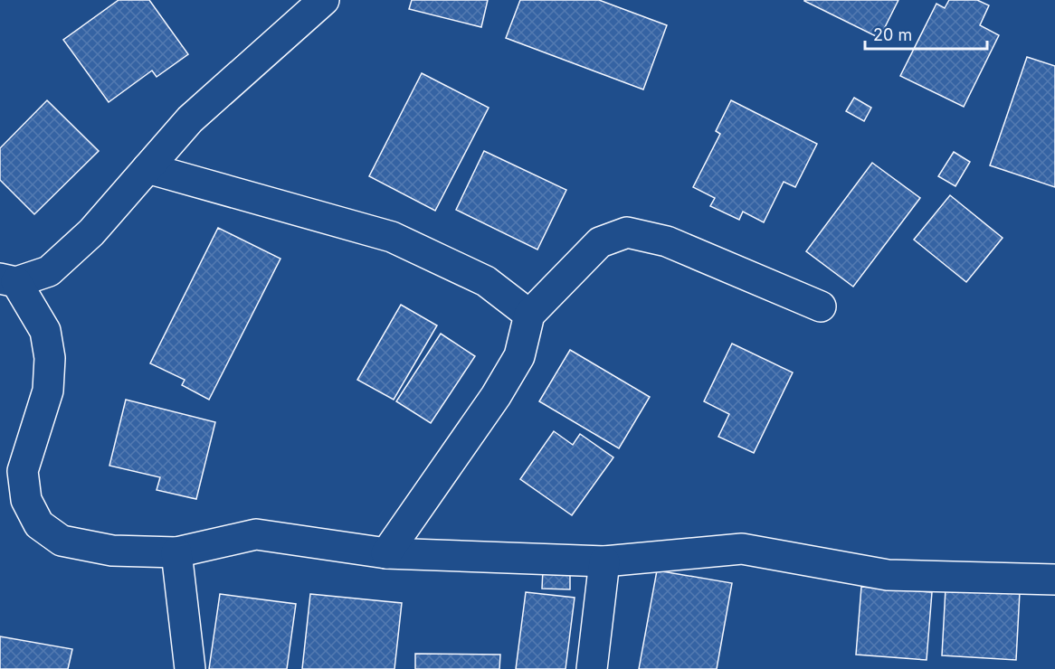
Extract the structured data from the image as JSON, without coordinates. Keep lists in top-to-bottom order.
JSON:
{
  "scale_bar": "20 m"
}
